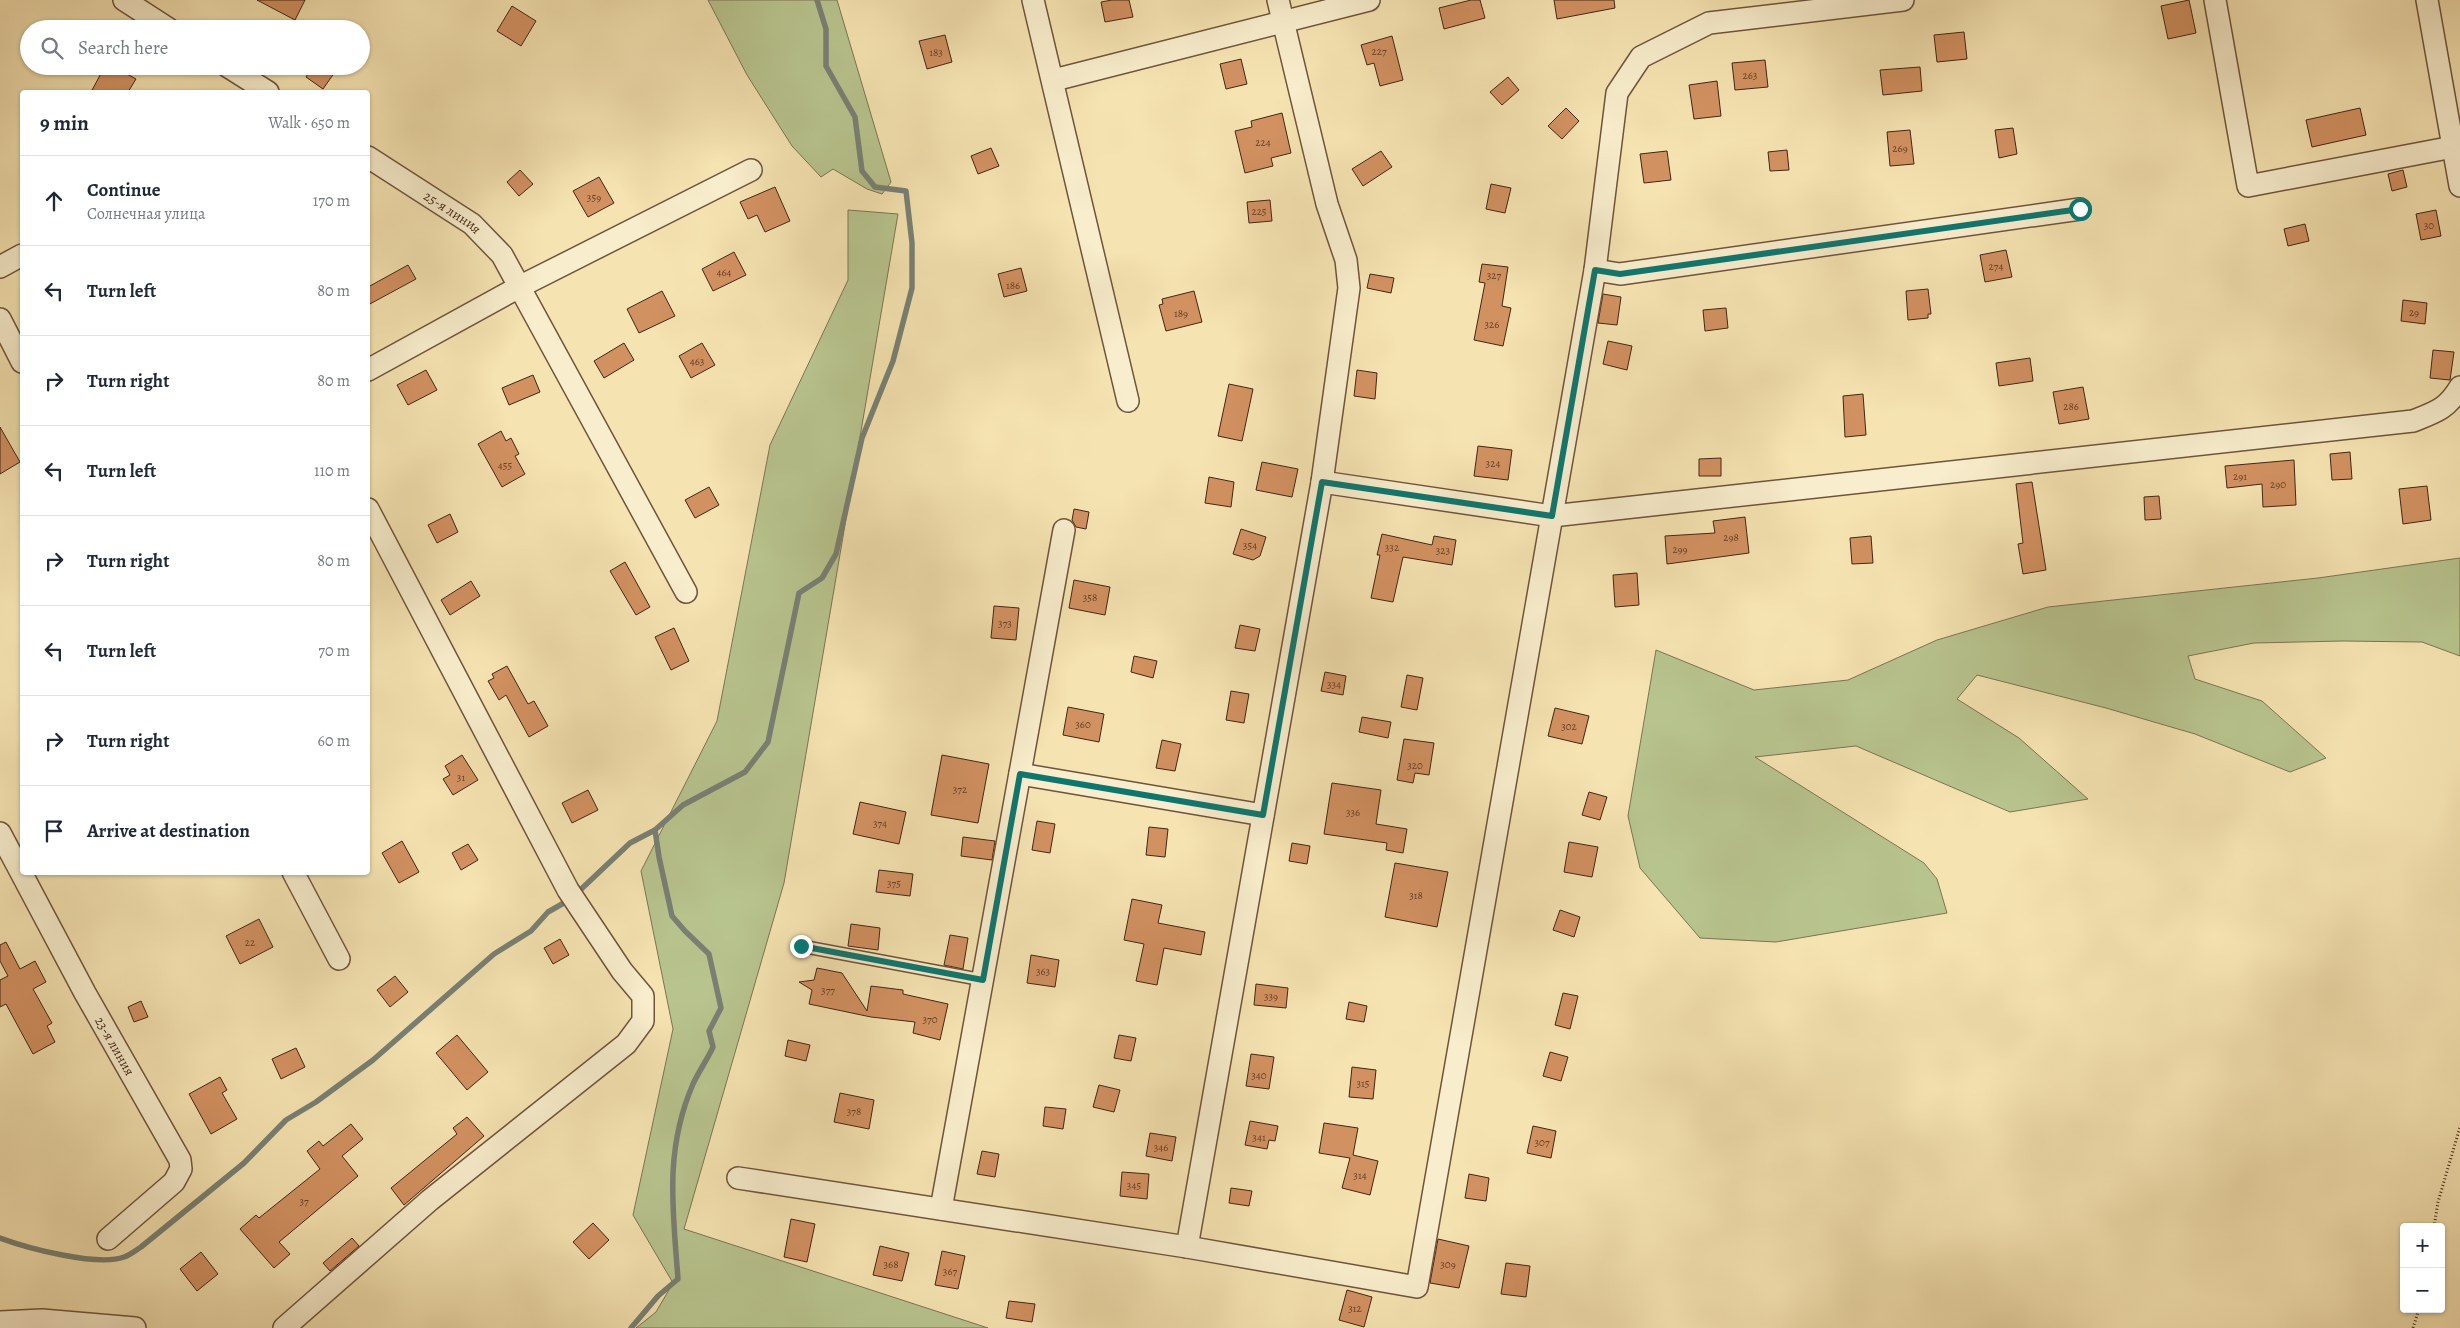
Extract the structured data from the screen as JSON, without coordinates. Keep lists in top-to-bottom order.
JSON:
{
  "streets": {
    "street": ["25-я линия", "23-я линия"]
  },
  "house_numbers": [
    "227",
    "183",
    "263",
    "224",
    "269",
    "359",
    "225",
    "30",
    "274",
    "464",
    "327",
    "186",
    "29",
    "189",
    "326",
    "463",
    "286",
    "324",
    "455",
    "291",
    "290",
    "298",
    "354",
    "332",
    "299",
    "323",
    "358",
    "373",
    "334",
    "360",
    "302",
    "320",
    "31",
    "372",
    "336",
    "374",
    "375",
    "318",
    "22",
    "363",
    "377",
    "339",
    "370",
    "340",
    "315",
    "378",
    "341",
    "307",
    "346",
    "314",
    "345",
    "37",
    "368",
    "309",
    "367",
    "312"
  ],
  "page": {
    "search": "Search here",
    "heading": ["9 min", "Walk · 650 m"],
    "list": [
      ["Continue", "Солнечная улица", "170 m"],
      ["Turn left", "80 m"],
      ["Turn right", "80 m"],
      ["Turn left", "110 m"],
      ["Turn right", "80 m"],
      ["Turn left", "70 m"],
      ["Turn right", "60 m"],
      "Arrive at destination"
    ],
    "map_buttons": ["+", "−"]
  }
}
